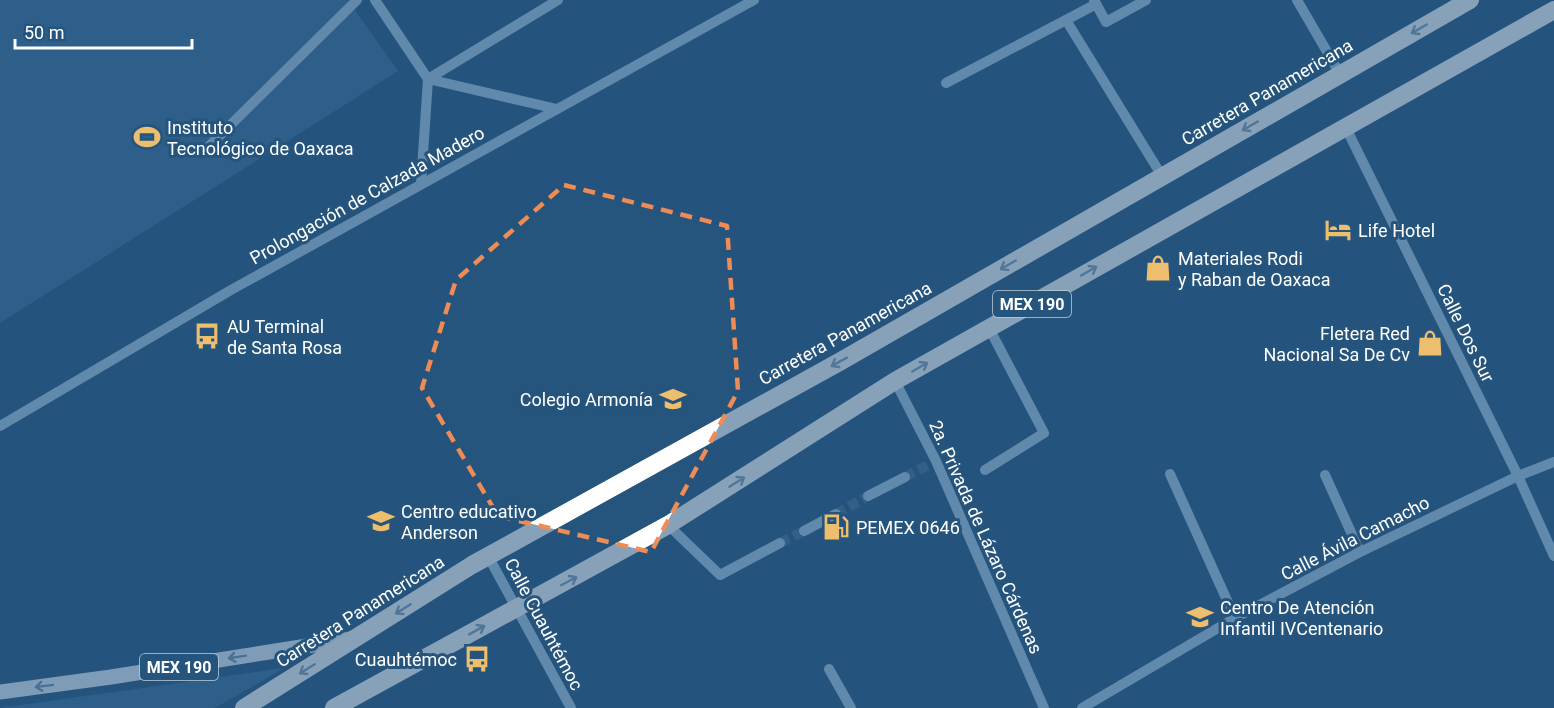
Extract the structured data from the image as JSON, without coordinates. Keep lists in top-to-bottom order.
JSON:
{
  "streets": {
    "highway": ["Carretera Panamericana", "MEX 190"],
    "street": [
      "Prolongación de Calzada Madero",
      "Calle Dos Sur",
      "2a. Privada de Lázaro Cárdenas",
      "Calle Ávila Camacho",
      "Calle Cuauhtémoc"
    ]
  },
  "crossings": [
    ["Carretera Panamericana", "MEX 190"],
    ["Carretera Panamericana", "Calle Cuauhtémoc"],
    ["MEX 190", "Calle Dos Sur"],
    ["MEX 190", "2a. Privada de Lázaro Cárdenas"],
    ["MEX 190", "Calle Cuauhtémoc"],
    ["Calle Dos Sur", "Calle Ávila Camacho"]
  ],
  "places": {
    "sports": ["Instituto Tecnológico de Oaxaca"],
    "hotel": ["Life Hotel"],
    "shop": ["Materiales Rodi y Raban de Oaxaca", "Fletera Red Nacional Sa De Cv"],
    "bus stop": ["AU Terminal de Santa Rosa", "Cuauhtémoc"],
    "school or university": ["Colegio Armonía", "Centro educativo Anderson", "Centro De Atención Infantil IVCentenario"],
    "fuel station": ["PEMEX 0646"]
  },
  "scale_bar": "50 m"
}
